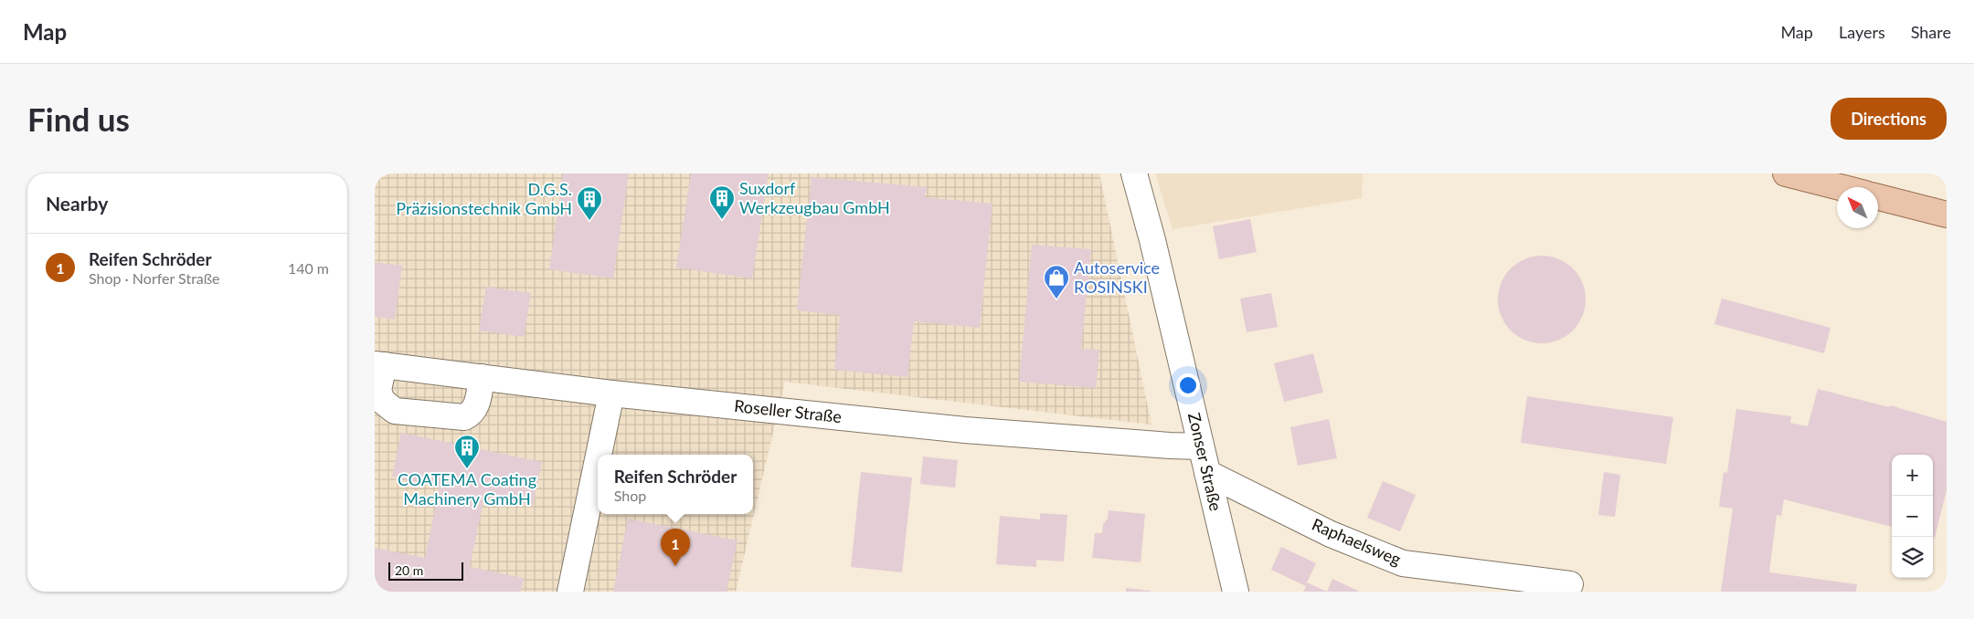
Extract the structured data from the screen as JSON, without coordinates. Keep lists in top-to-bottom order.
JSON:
{
  "streets": {
    "street": ["Roseller Straße", "Zonser Straße", "Raphaelsweg"]
  },
  "crossings": [
    ["Roseller Straße", "Zonser Straße"],
    ["Zonser Straße", "Raphaelsweg"]
  ],
  "places": {
    "building": ["Suxdorf Werkzeugbau GmbH", "D.G.S. Präzisionstechnik GmbH", "COATEMA Coating Machinery GmbH"],
    "shop": ["Autoservice ROSINSKI"]
  },
  "scale_bar": "20 m",
  "north": "top left",
  "page": {
    "header": "Map",
    "nav": ["Map", "Layers", "Share"],
    "buttons": "Directions",
    "title": "Find us",
    "heading": "Nearby",
    "list": [
      {
        "mark": "1",
        "name": "Reifen Schröder",
        "note": "Shop · Norfer Straße",
        "value": "140 m"
      }
    ],
    "map_buttons": ["+", "−"],
    "popup": ["Reifen Schröder", "Shop"],
    "pins": "1",
    "scale": "20 m"
  }
}
